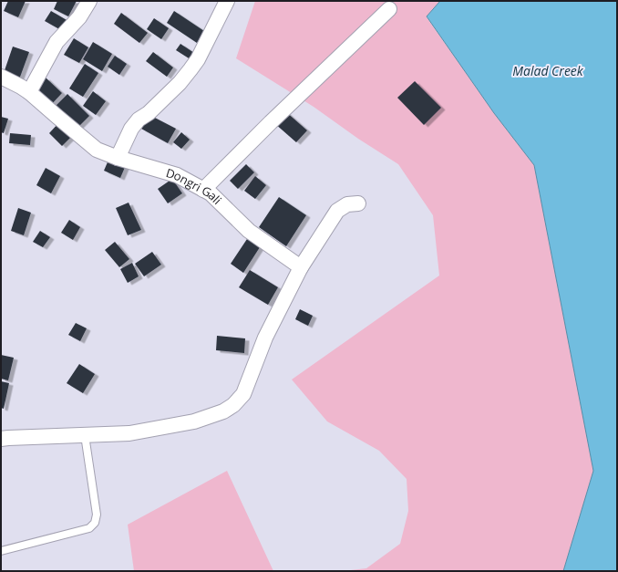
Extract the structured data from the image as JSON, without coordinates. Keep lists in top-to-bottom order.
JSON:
{
  "streets": {
    "street": ["Dongri Gali"]
  },
  "water": ["Malad Creek"]
}
